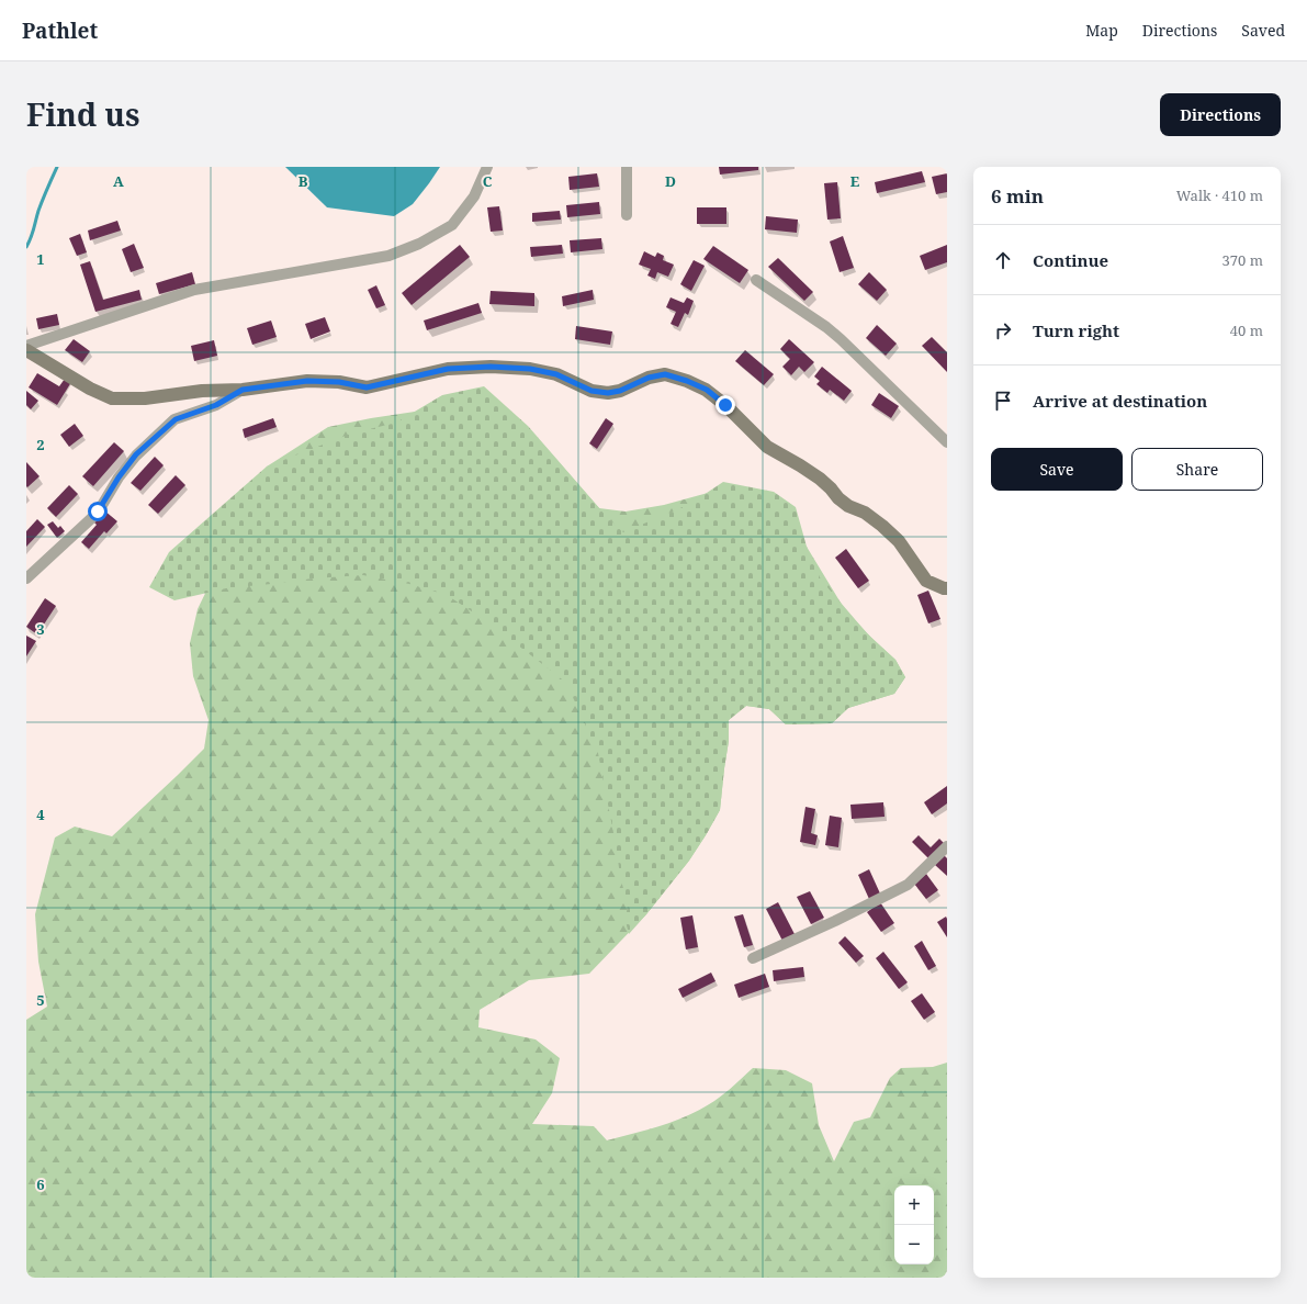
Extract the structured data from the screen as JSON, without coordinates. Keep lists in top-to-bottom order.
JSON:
{
  "page": {
    "header": "Pathlet",
    "nav": ["Map", "Directions", "Saved"],
    "title": "Find us",
    "buttons": [
      "Directions",
      ["Save", "Share"]
    ],
    "heading": ["6 min", "Walk · 410 m"],
    "list": [
      ["Continue", "370 m"],
      ["Turn right", "40 m"],
      "Arrive at destination"
    ],
    "map_buttons": ["+", "−"]
  },
  "grid": {
    "columns": [
      "A",
      "B",
      "C",
      "D",
      "E"
    ],
    "rows": [
      "1",
      "2",
      "3",
      "4",
      "5",
      "6"
    ]
  }
}
